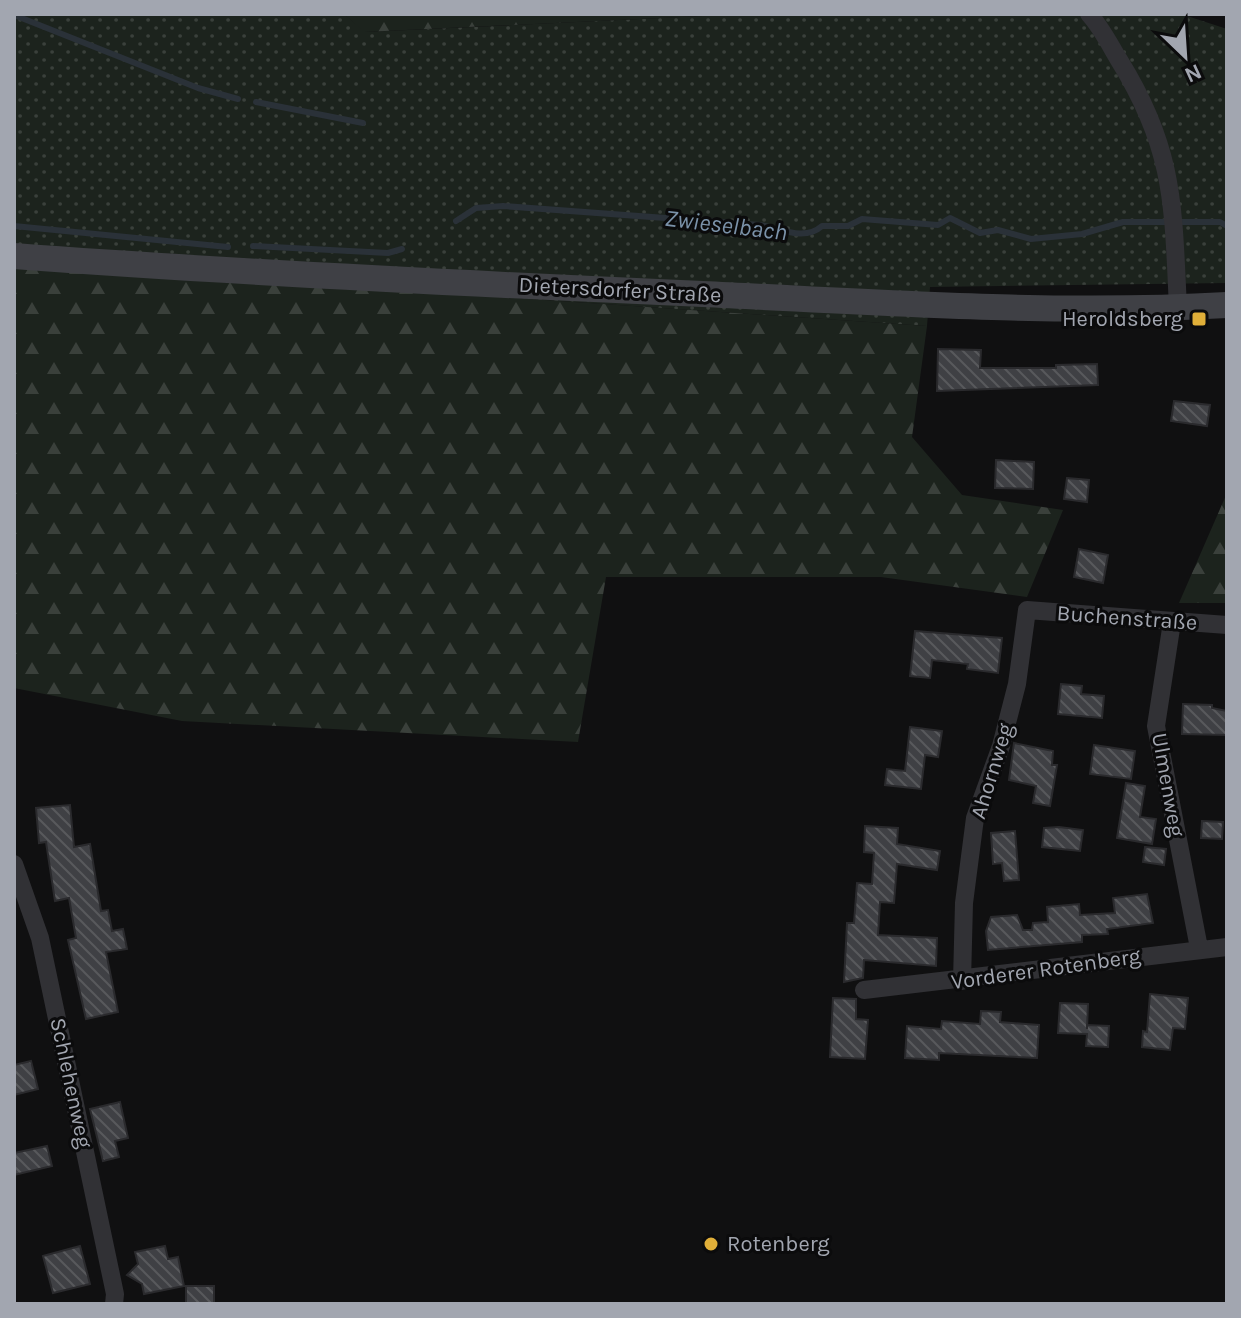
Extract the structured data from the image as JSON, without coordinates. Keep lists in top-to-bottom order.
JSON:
{
  "streets": {
    "street": [
      "Dietersdorfer Straße",
      "Buchenstraße",
      "Ahornweg",
      "Ulmenweg",
      "Vorderer Rotenberg",
      "Schlehenweg"
    ]
  },
  "crossings": [
    ["Buchenstraße", "Ahornweg"],
    ["Buchenstraße", "Ulmenweg"],
    ["Ahornweg", "Vorderer Rotenberg"],
    ["Ulmenweg", "Vorderer Rotenberg"]
  ],
  "water": ["Zwieselbach"],
  "places": {
    "transit": ["Heroldsberg"],
    "other": ["Rotenberg"]
  },
  "north": "bottom right"
}
